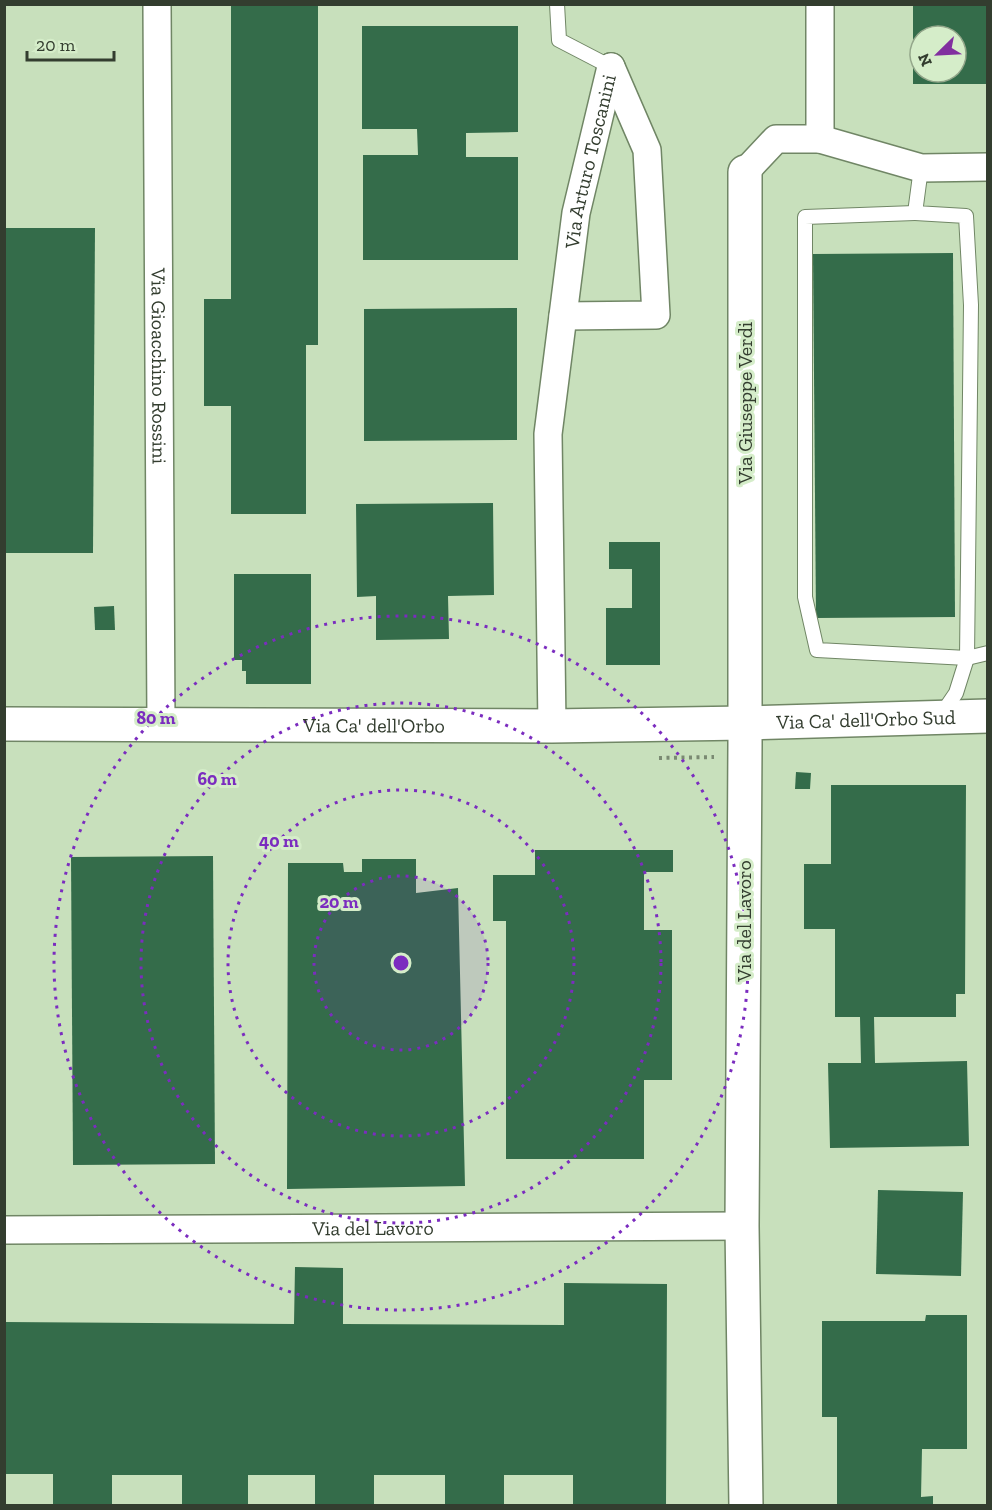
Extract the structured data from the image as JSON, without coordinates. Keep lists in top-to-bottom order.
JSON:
{
  "streets": {
    "street": [
      "Via Arturo Toscanini",
      "Via Gioacchino Rossini",
      "Via Giuseppe Verdi",
      "Via Ca' dell'Orbo Sud",
      "Via Ca' dell'Orbo",
      "Via del Lavoro"
    ]
  },
  "crossings": [
    ["Via Arturo Toscanini", "Via Ca' dell'Orbo"],
    ["Via Gioacchino Rossini", "Via Ca' dell'Orbo"],
    ["Via Giuseppe Verdi", "Via Ca' dell'Orbo Sud"],
    ["Via Giuseppe Verdi", "Via Ca' dell'Orbo"],
    ["Via Giuseppe Verdi", "Via del Lavoro"],
    ["Via Ca' dell'Orbo Sud", "Via Ca' dell'Orbo"],
    ["Via Ca' dell'Orbo Sud", "Via del Lavoro"],
    ["Via Ca' dell'Orbo", "Via del Lavoro"]
  ],
  "scale_bar": "20 m",
  "north": "bottom left",
  "rings": [
    "80 m",
    "60 m",
    "40 m",
    "20 m"
  ]
}
